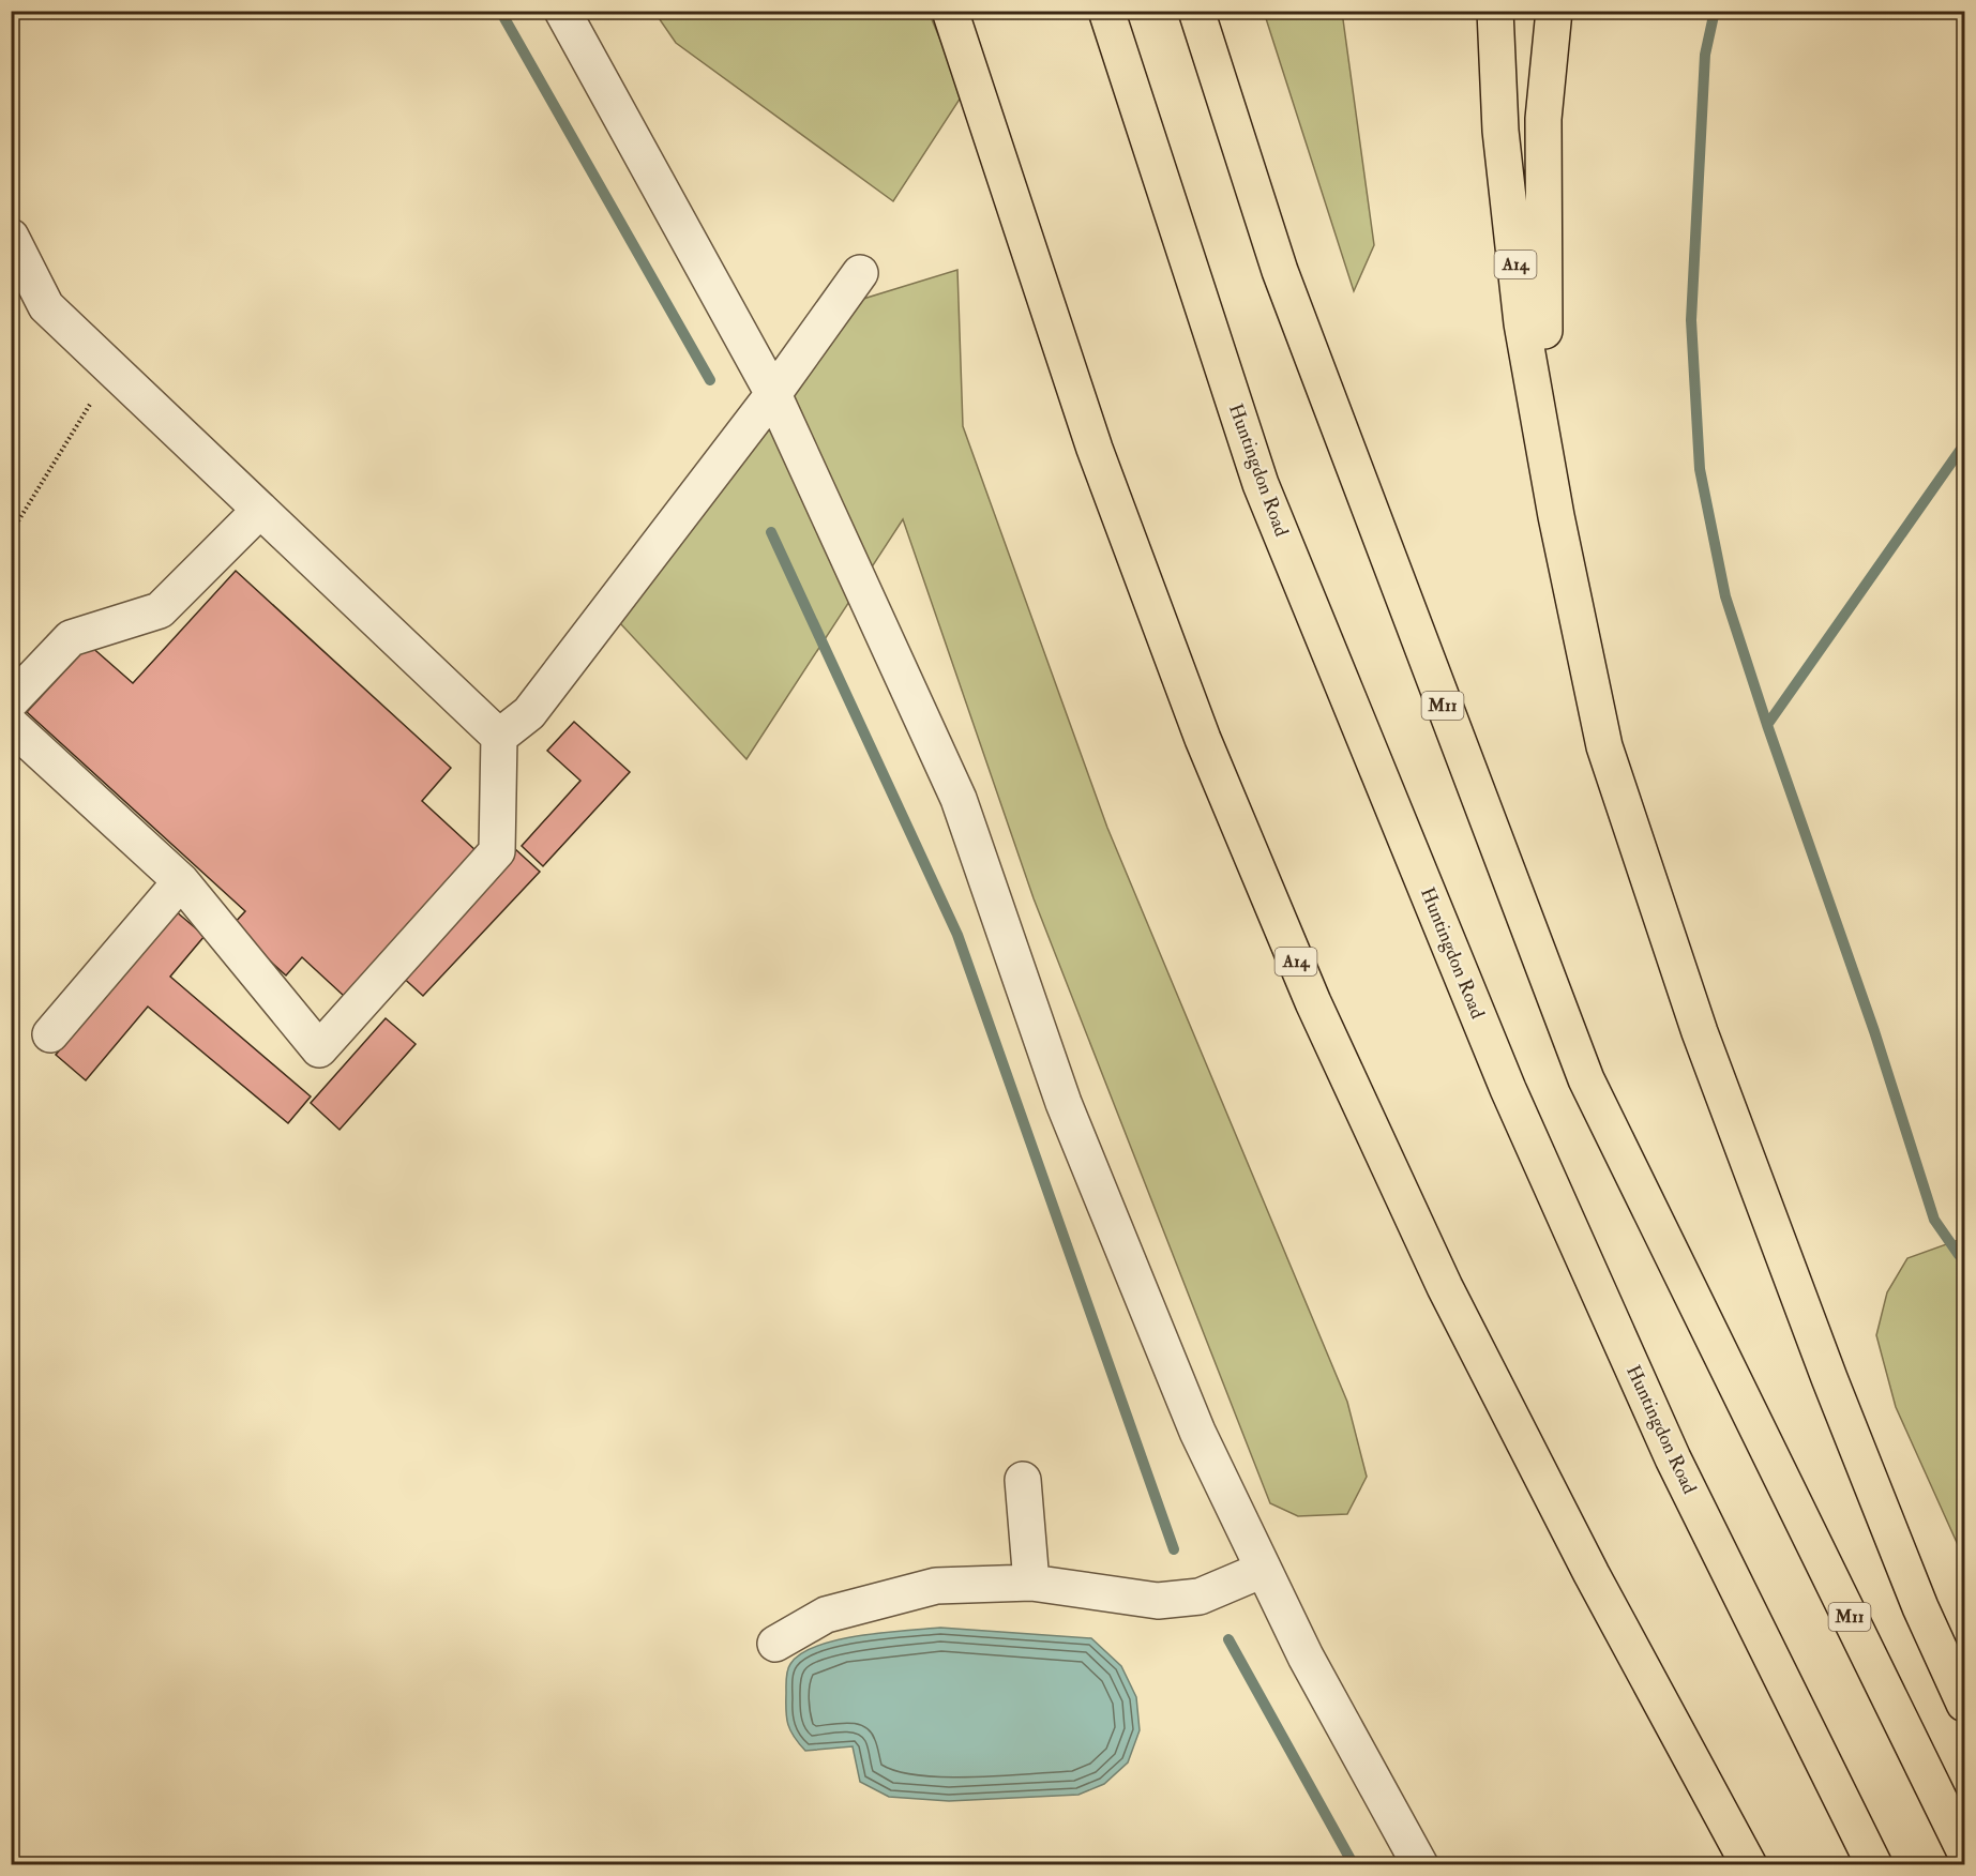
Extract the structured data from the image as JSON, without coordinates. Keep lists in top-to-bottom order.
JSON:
{
  "streets": {
    "highway": ["A14", "Huntingdon Road", "M11"]
  }
}
